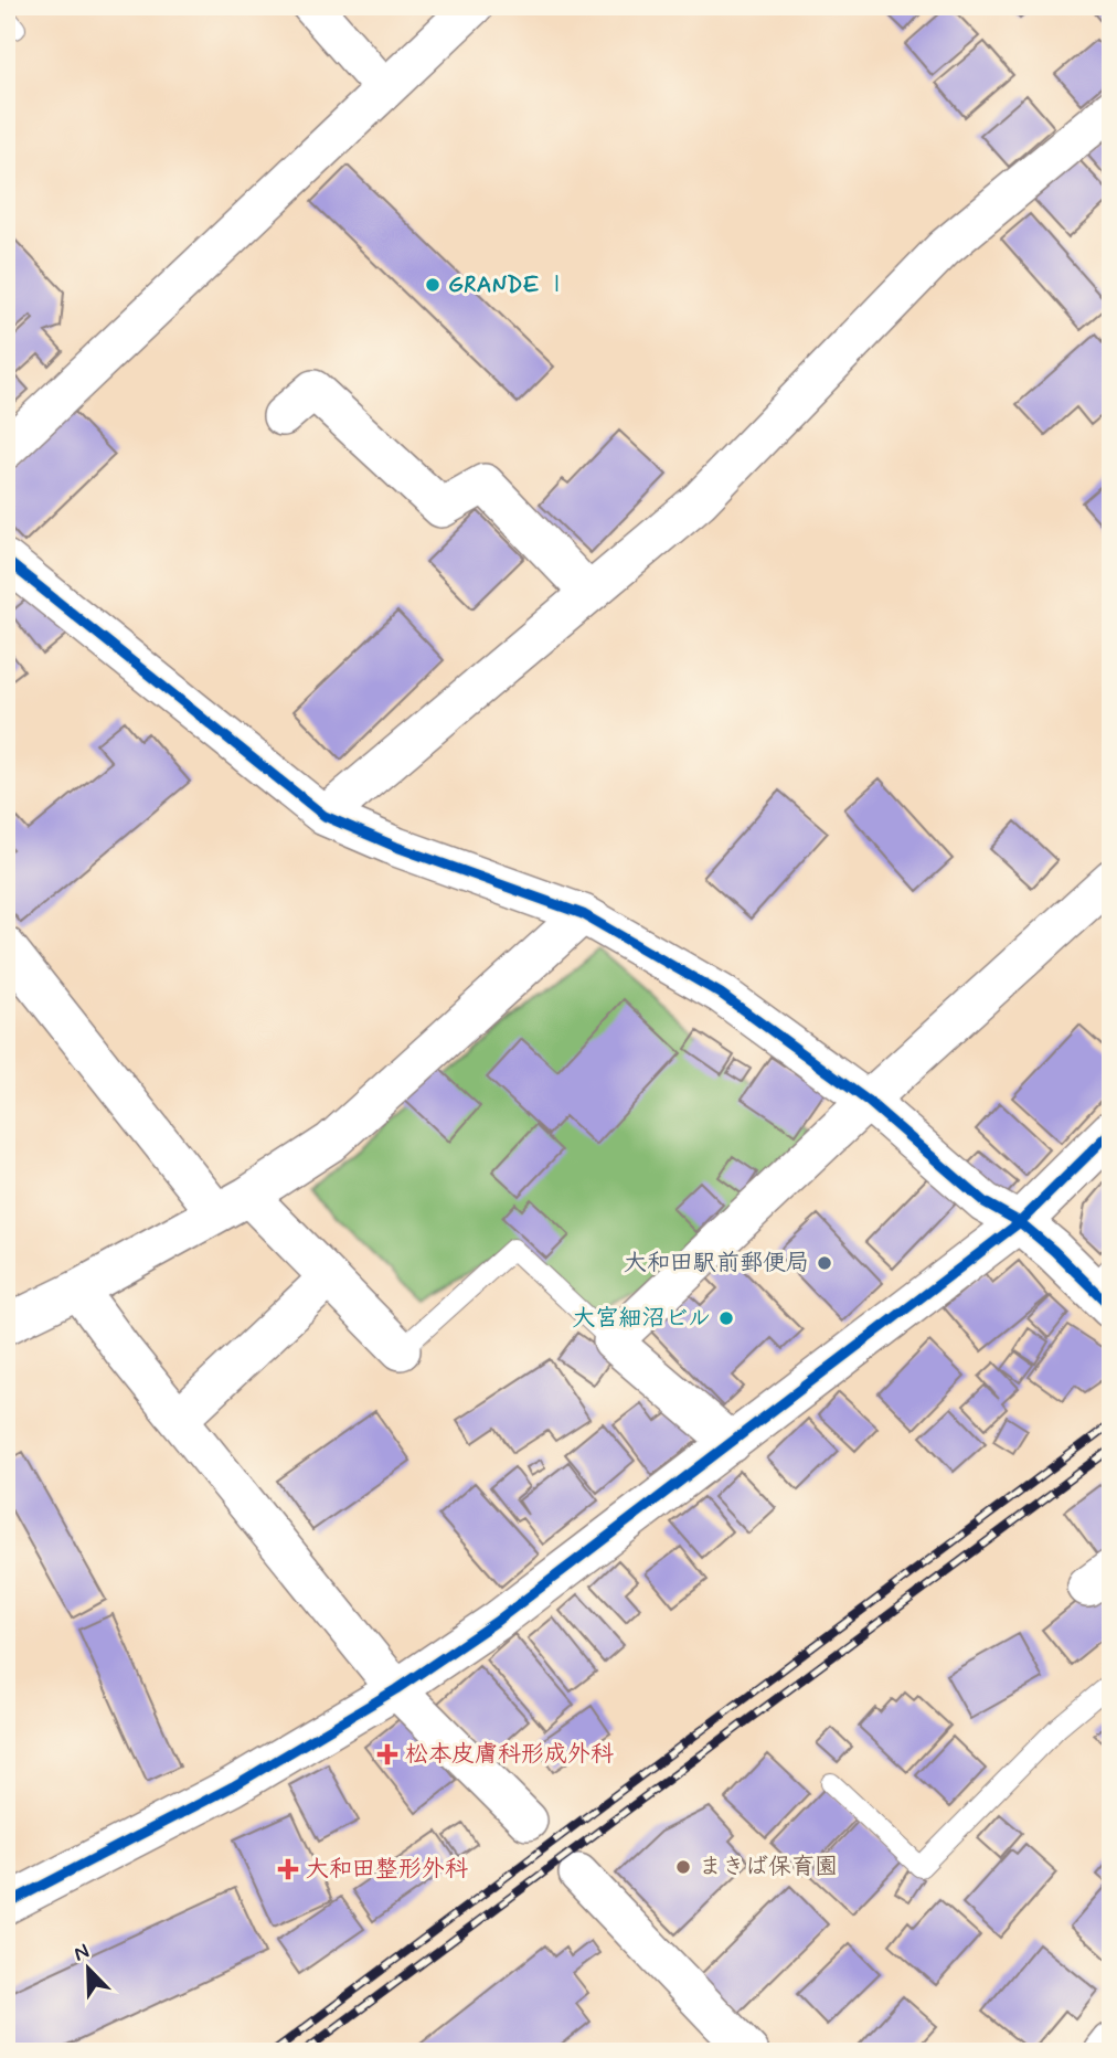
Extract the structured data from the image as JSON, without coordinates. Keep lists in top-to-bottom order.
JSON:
{
  "places": {
    "other": [
      "GRANDE Ⅰ",
      "大和田駅前郵便局",
      "大宮細沼ビル",
      "まきば保育園"
    ],
    "health": ["松本皮膚科形成外科", "大和田整形外科"]
  },
  "north": "top left"
}
